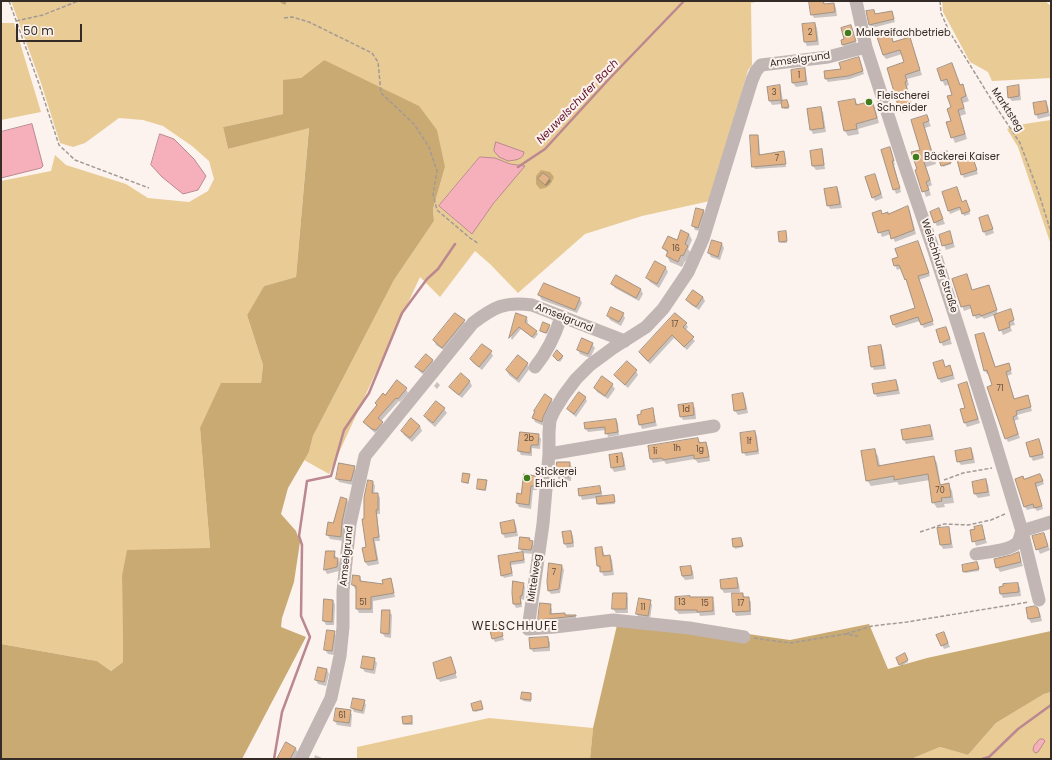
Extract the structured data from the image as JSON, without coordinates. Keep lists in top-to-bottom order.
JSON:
{
  "streets": {
    "street": ["Amselgrund", "Welschhufer Straße", "Mittelweg"],
    "path": ["Marktsteg"]
  },
  "crossings": [
    ["Amselgrund", "Welschhufer Straße"],
    ["Amselgrund", "Mittelweg"]
  ],
  "districts": ["WELSCHHUFE"],
  "water": ["Neuwelschufer Bach"],
  "places": [
    "Malereifachbetrieb",
    "Fleischerei Schneider",
    "Bäckerei Kaiser",
    "Stickerei Ehrlich"
  ],
  "house_numbers": [
    "2",
    "1",
    "3",
    "7",
    "16",
    "17",
    "71",
    "1d",
    "2b",
    "1f",
    "1h",
    "1g",
    "1i",
    "1",
    "70",
    "7",
    "51",
    "13",
    "15",
    "17",
    "11",
    "61"
  ],
  "scale_bar": "50 m"
}
